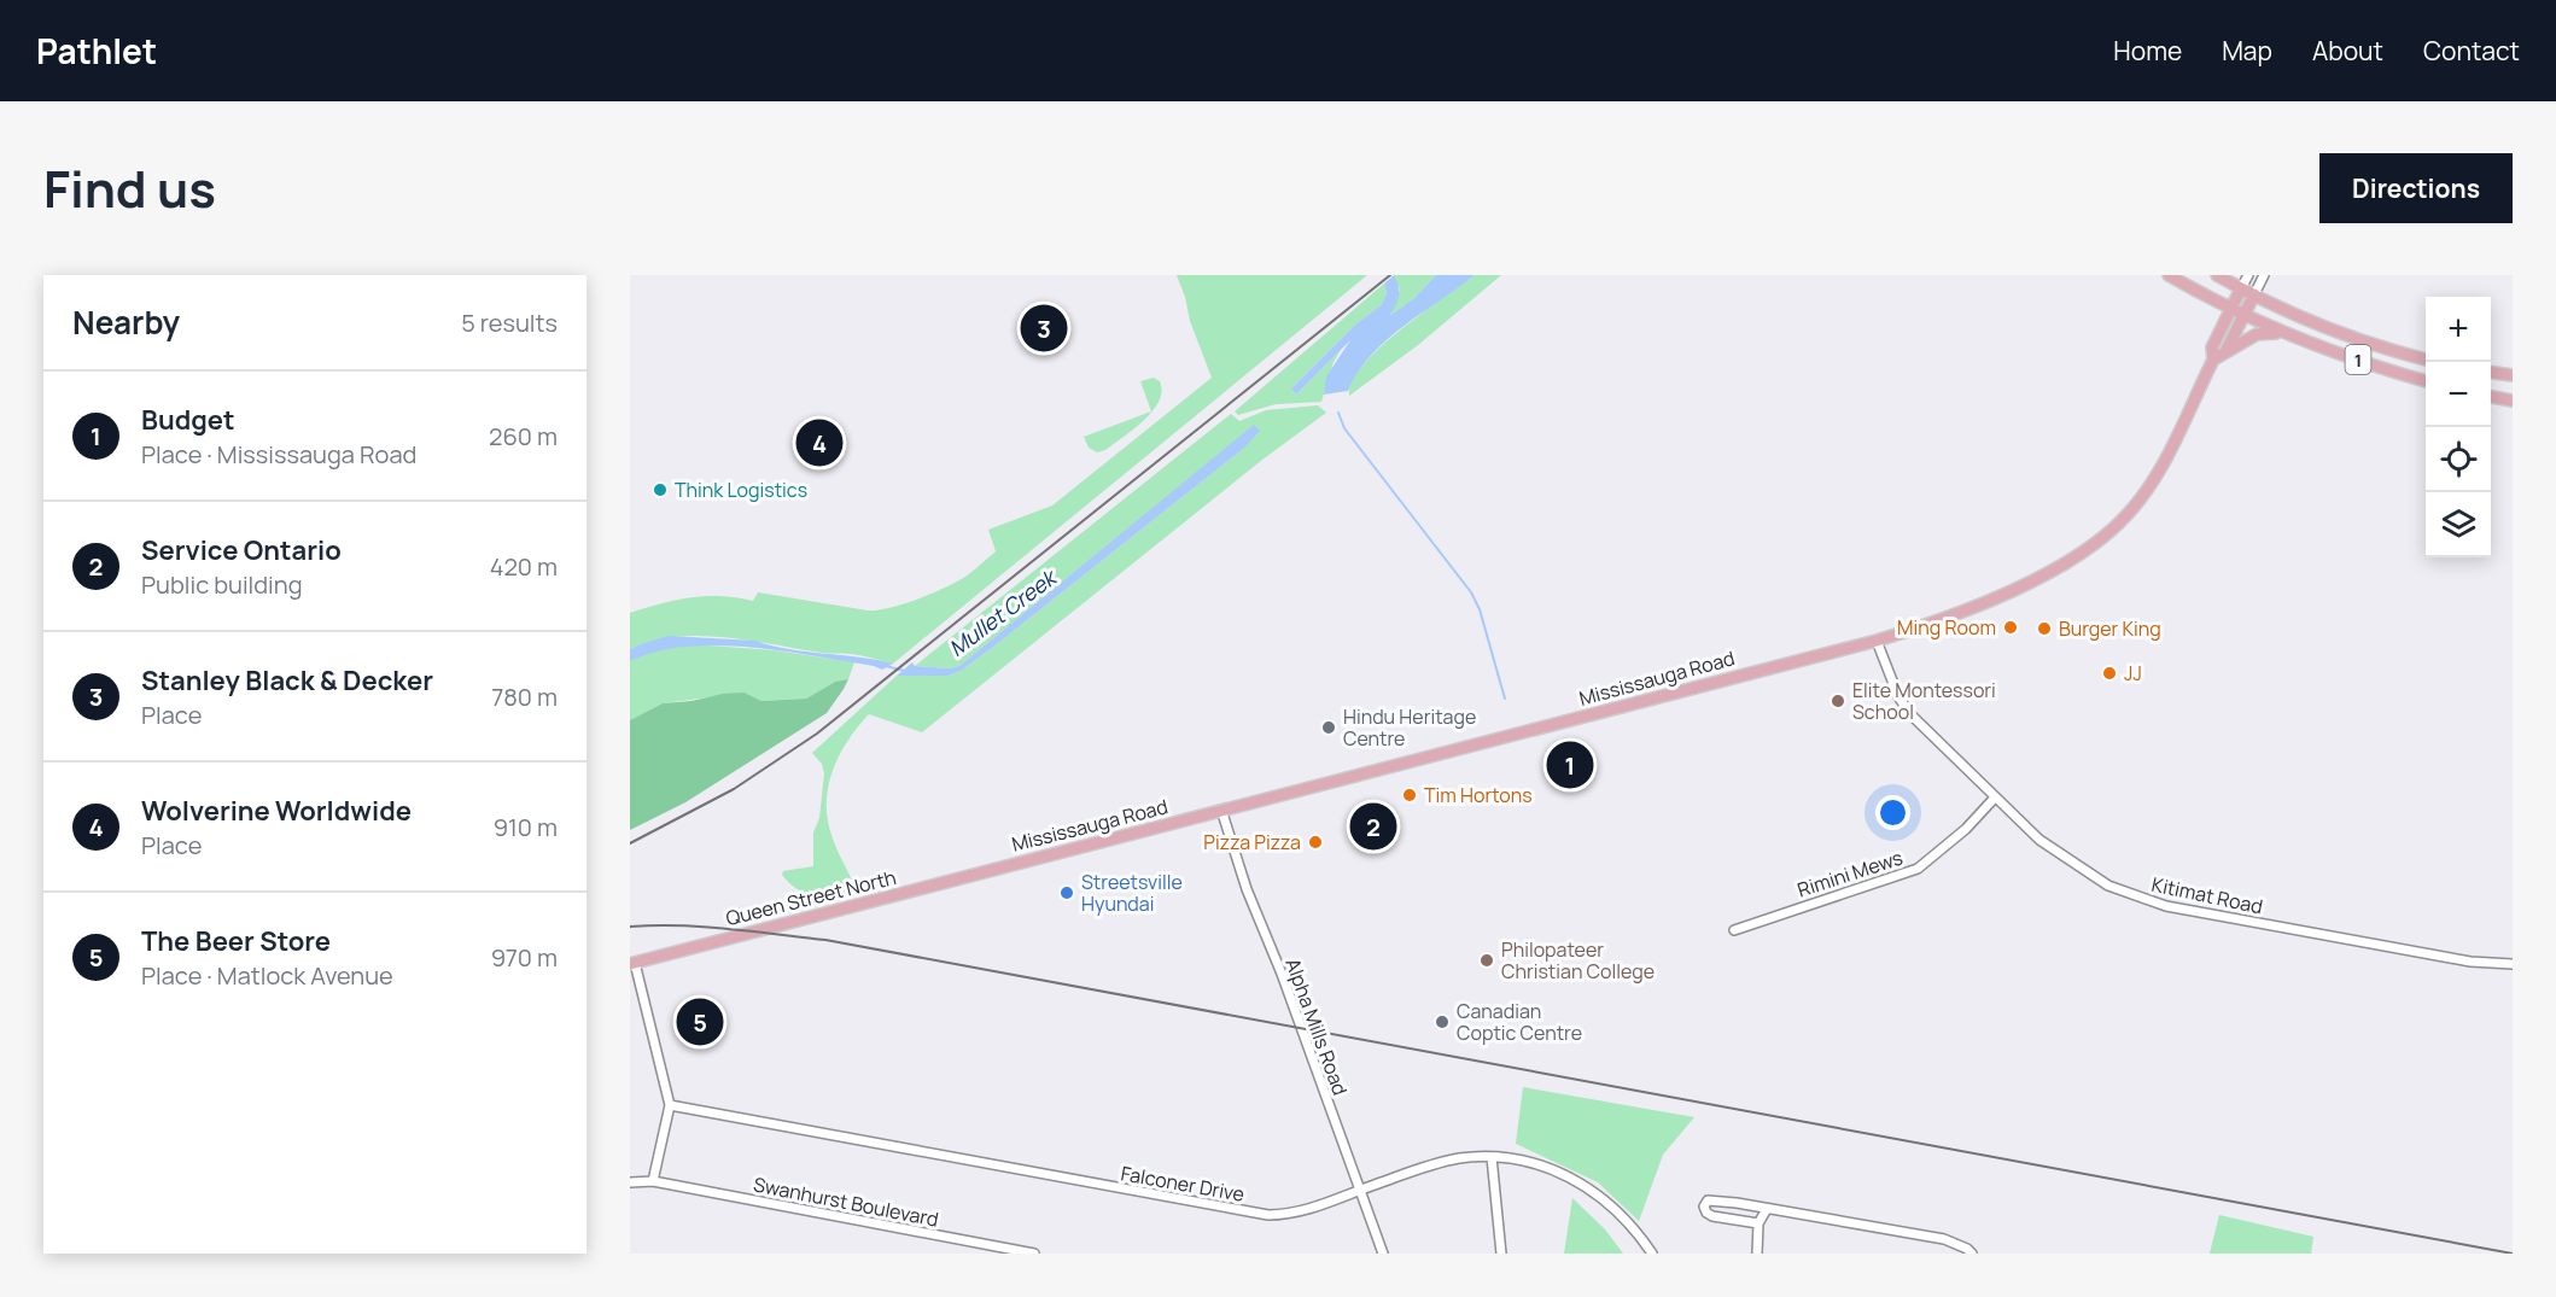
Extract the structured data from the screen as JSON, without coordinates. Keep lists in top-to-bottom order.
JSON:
{
  "streets": {
    "main road": ["1", "Mississauga Road", "Queen Street North"],
    "street": [
      "Rimini Mews",
      "Kitimat Road",
      "Alpha Mills Road",
      "Falconer Drive",
      "Swanhurst Boulevard"
    ]
  },
  "crossings": [
    ["1", "Mississauga Road"],
    ["Mississauga Road", "Kitimat Road"],
    ["Mississauga Road", "Queen Street North"],
    ["Mississauga Road", "Alpha Mills Road"],
    ["Rimini Mews", "Kitimat Road"],
    ["Alpha Mills Road", "Falconer Drive"]
  ],
  "water": ["Mullet Creek"],
  "places": [
    "Think Logistics",
    "Ming Room",
    "Burger King",
    "JJ",
    "Elite Montessori School",
    "Hindu Heritage Centre",
    "Tim Hortons",
    "Pizza Pizza",
    "Streetsville Hyundai",
    "Philopateer Christian College",
    "Canadian Coptic Centre"
  ],
  "page": {
    "header": "Pathlet",
    "nav": [
      "Home",
      "Map",
      "About",
      "Contact"
    ],
    "title": "Find us",
    "buttons": "Directions",
    "heading": ["Nearby", "5 results"],
    "map_buttons": ["+", "−"],
    "pins": [
      "3",
      "4",
      "1",
      "2",
      "5"
    ],
    "list": [
      {
        "mark": "1",
        "name": "Budget",
        "note": "Place · Mississauga Road",
        "value": "260 m"
      },
      {
        "mark": "2",
        "name": "Service Ontario",
        "note": "Public building",
        "value": "420 m"
      },
      {
        "mark": "3",
        "name": "Stanley Black & Decker",
        "note": "Place",
        "value": "780 m"
      },
      {
        "mark": "4",
        "name": "Wolverine Worldwide",
        "note": "Place",
        "value": "910 m"
      },
      {
        "mark": "5",
        "name": "The Beer Store",
        "note": "Place · Matlock Avenue",
        "value": "970 m"
      }
    ]
  }
}
